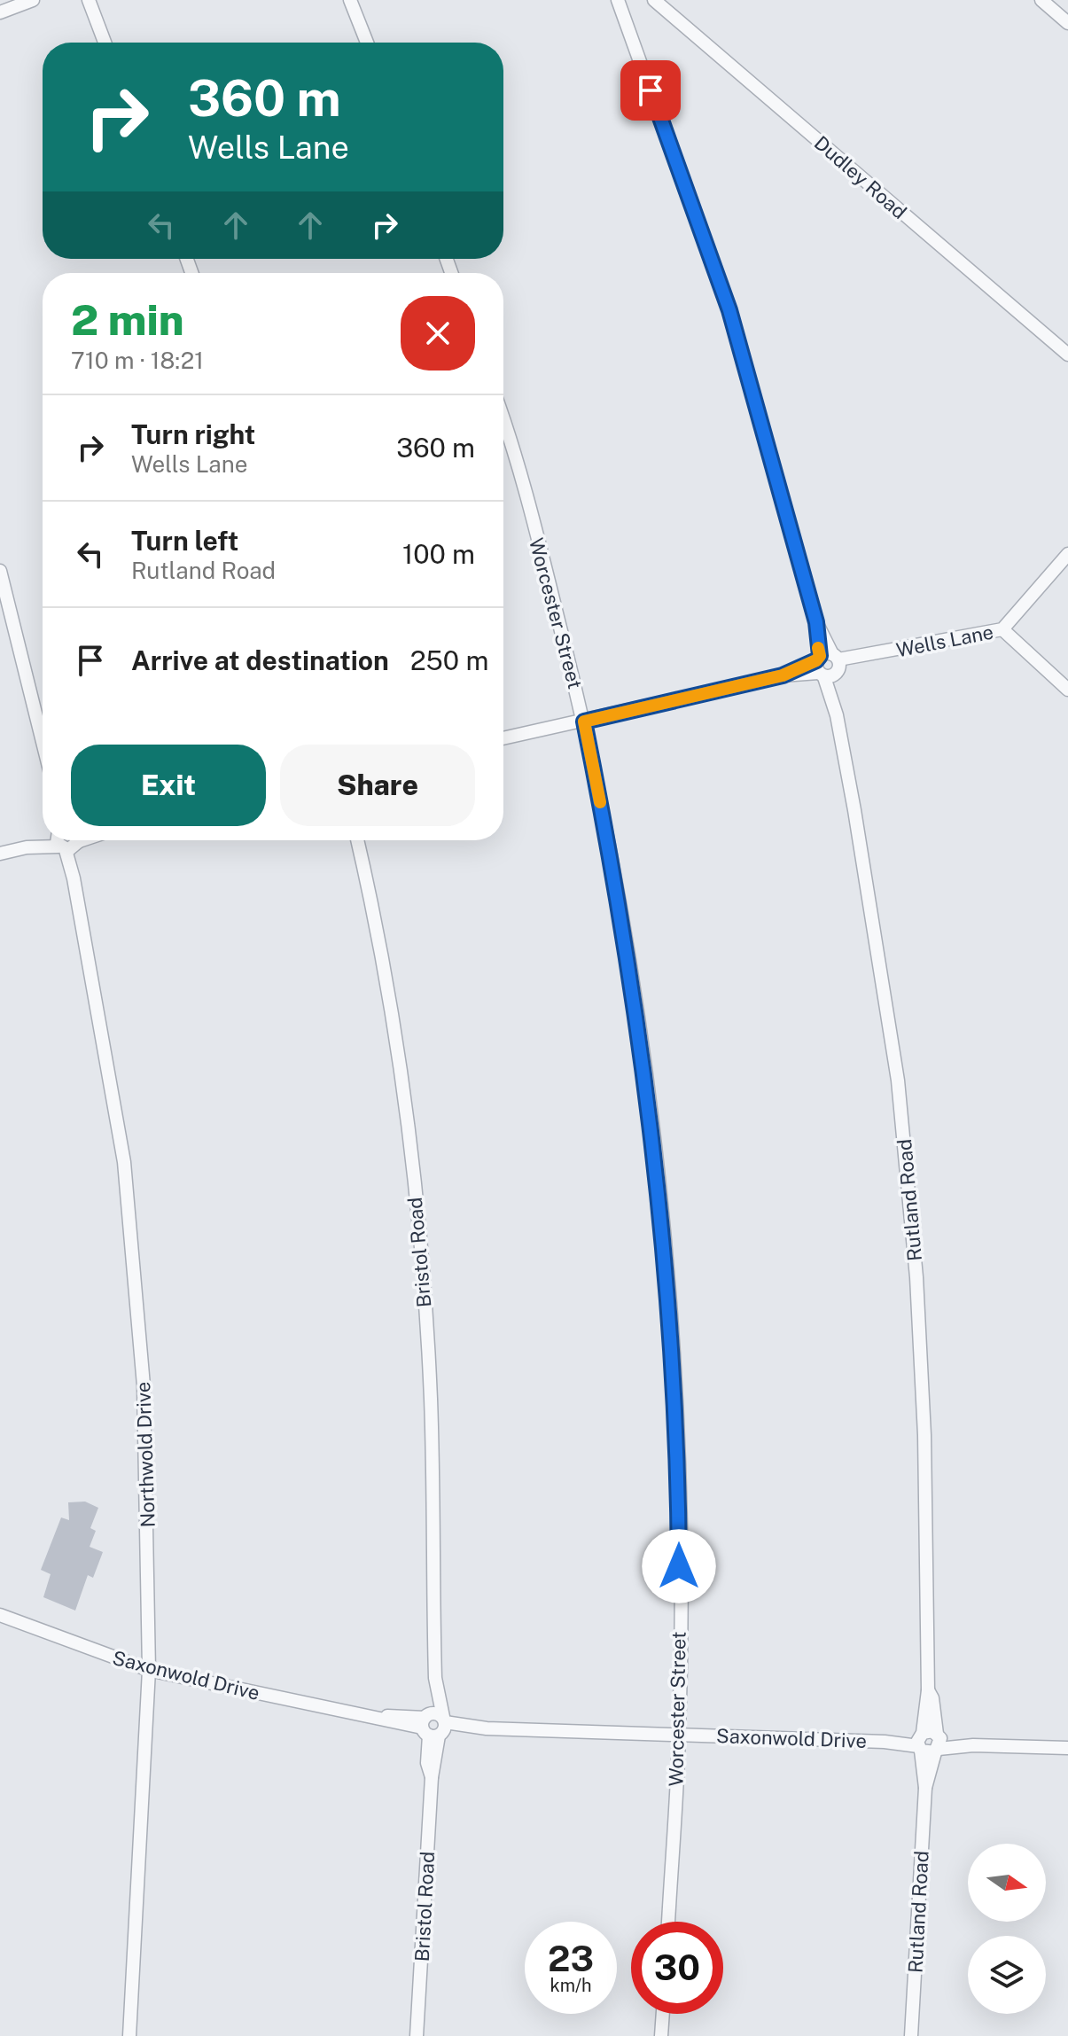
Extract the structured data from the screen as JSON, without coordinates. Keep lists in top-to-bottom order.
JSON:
{
  "streets": {
    "street": [
      "Dudley Road",
      "Worcester Street",
      "Wells Lane",
      "Rutland Road",
      "Bristol Road",
      "Northwold Drive",
      "Saxonwold Drive"
    ]
  },
  "crossings": [
    ["Worcester Street", "Wells Lane"],
    ["Worcester Street", "Saxonwold Drive"],
    ["Wells Lane", "Rutland Road"],
    ["Rutland Road", "Saxonwold Drive"],
    ["Bristol Road", "Saxonwold Drive"],
    ["Northwold Drive", "Saxonwold Drive"]
  ],
  "north": "right",
  "page": {
    "turn": ["360 m", "Wells Lane"],
    "heading": ["2 min", "710 m · 18:21"],
    "list": [
      {
        "name": "Turn right",
        "note": "Wells Lane",
        "value": "360 m"
      },
      {
        "name": "Turn left",
        "note": "Rutland Road",
        "value": "100 m"
      },
      {
        "name": "Arrive at destination",
        "value": "250 m"
      }
    ],
    "buttons": ["Exit", "Share"],
    "speed": "23 km/h",
    "limit": "30"
  }
}
